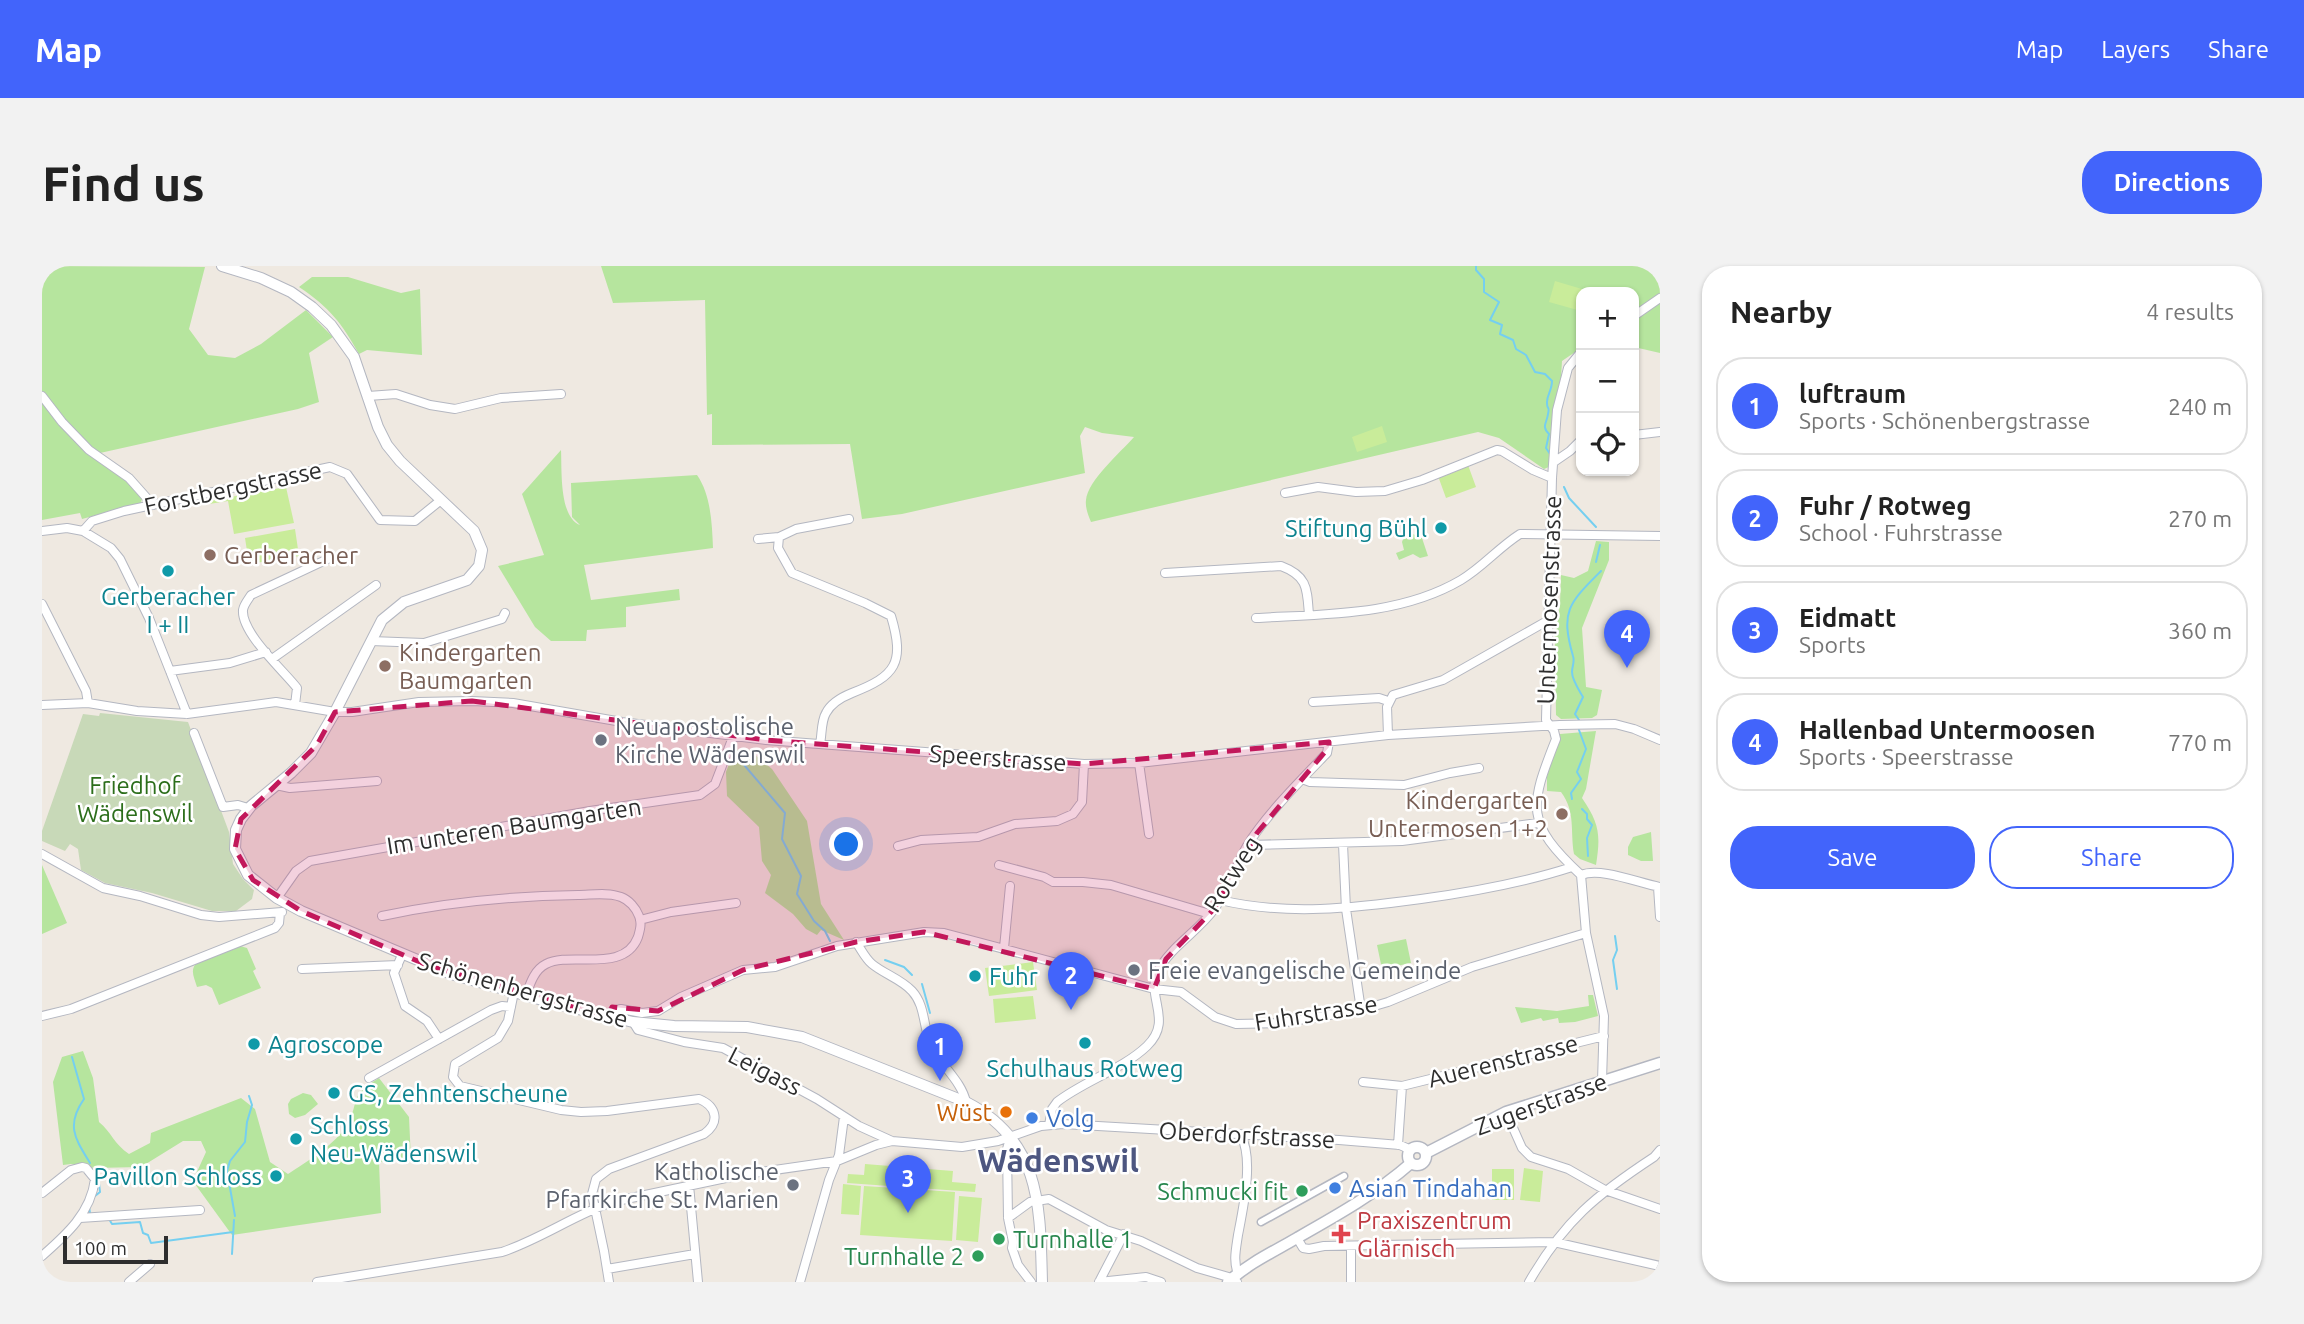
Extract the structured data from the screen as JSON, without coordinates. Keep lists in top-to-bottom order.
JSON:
{
  "streets": {
    "main road": ["Zugerstrasse"],
    "street": [
      "Forstbergstrasse",
      "Untermosenstrasse",
      "Speerstrasse",
      "Im unteren Baumgarten",
      "Rotweg",
      "Schönenbergstrasse",
      "Fuhrstrasse",
      "Auerenstrasse",
      "Leigass",
      "Oberdorfstrasse"
    ]
  },
  "crossings": [
    ["Untermosenstrasse", "Speerstrasse"],
    ["Speerstrasse", "Im unteren Baumgarten"],
    ["Speerstrasse", "Rotweg"],
    ["Im unteren Baumgarten", "Schönenbergstrasse"],
    ["Rotweg", "Fuhrstrasse"],
    ["Schönenbergstrasse", "Fuhrstrasse"],
    ["Schönenbergstrasse", "Leigass"],
    ["Schönenbergstrasse", "Oberdorfstrasse"],
    ["Auerenstrasse", "Oberdorfstrasse"],
    ["Leigass", "Oberdorfstrasse"],
    ["Zugerstrasse", "Oberdorfstrasse"]
  ],
  "districts": ["Wädenswil"],
  "parks": ["Friedhof Wädenswil"],
  "places": {
    "other": [
      "Stiftung Bühl",
      "Gerberacher",
      "Gerberacher I + II",
      "Kindergarten Baumgarten",
      "Neuapostolische Kirche Wädenswil",
      "Kindergarten Untermosen 1+2",
      "Freie evangelische Gemeinde",
      "Fuhr",
      "Schulhaus Rotweg",
      "Agroscope",
      "GS, Zehntenscheune",
      "Wüst",
      "Volg",
      "Schloss Neu-Wädenswil",
      "Pavillon Schloss",
      "Katholische Pfarrkirche St. Marien",
      "Asian Tindahan",
      "Schmucki fit",
      "Turnhalle 1",
      "Turnhalle 2"
    ],
    "health": ["Praxiszentrum Glärnisch"]
  },
  "scale_bar": "100 m",
  "page": {
    "header": "Map",
    "nav": ["Map", "Layers", "Share"],
    "buttons": [
      "Directions",
      ["Save", "Share"]
    ],
    "title": "Find us",
    "heading": ["Nearby", "4 results"],
    "map_buttons": ["+", "−"],
    "list": [
      {
        "mark": "1",
        "name": "luftraum",
        "note": "Sports · Schönenbergstrasse",
        "value": "240 m"
      },
      {
        "mark": "2",
        "name": "Fuhr / Rotweg",
        "note": "School · Fuhrstrasse",
        "value": "270 m"
      },
      {
        "mark": "3",
        "name": "Eidmatt",
        "note": "Sports",
        "value": "360 m"
      },
      {
        "mark": "4",
        "name": "Hallenbad Untermoosen",
        "note": "Sports · Speerstrasse",
        "value": "770 m"
      }
    ],
    "pins": [
      "4",
      "2",
      "1",
      "3"
    ],
    "scale": "100 m"
  }
}
